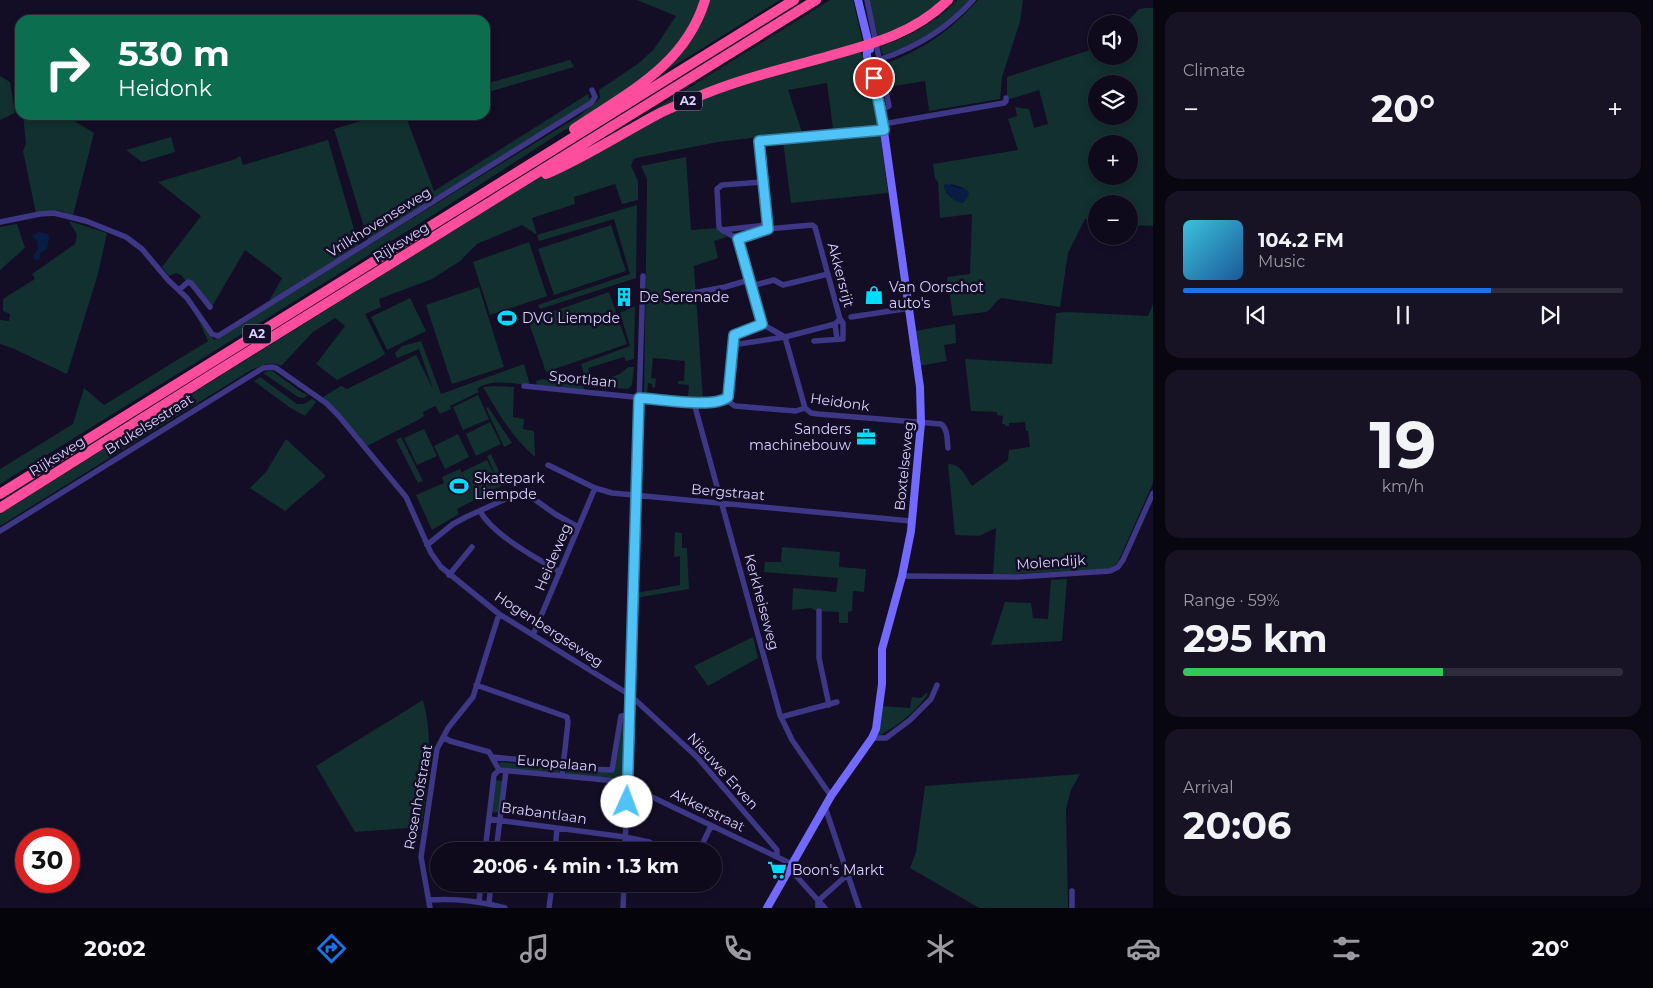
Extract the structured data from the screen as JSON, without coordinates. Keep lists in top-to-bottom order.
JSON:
{
  "streets": {
    "highway": ["A2", "Rijksweg"],
    "street": [
      "Vrilkhovenseweg",
      "Akkersrijt",
      "Sportlaan",
      "Heidonk",
      "Brukelsestraat",
      "Boxtelseweg",
      "Bergstraat",
      "Heideweg",
      "Molendijk",
      "Kerkheiseweg",
      "Hogenbergseweg",
      "Europalaan",
      "Nieuwe Erven",
      "Rosenhofstraat",
      "Akkerstraat",
      "Brabantlaan"
    ]
  },
  "crossings": [
    ["A2", "Rijksweg"],
    ["A2", "Boxtelseweg"],
    ["Sportlaan", "Heidonk"],
    ["Heidonk", "Boxtelseweg"],
    ["Heidonk", "Kerkheiseweg"],
    ["Brukelsestraat", "Hogenbergseweg"],
    ["Boxtelseweg", "Bergstraat"],
    ["Boxtelseweg", "Molendijk"],
    ["Boxtelseweg", "Kerkheiseweg"],
    ["Bergstraat", "Heideweg"],
    ["Bergstraat", "Kerkheiseweg"],
    ["Heideweg", "Hogenbergseweg"],
    ["Hogenbergseweg", "Nieuwe Erven"],
    ["Hogenbergseweg", "Rosenhofstraat"],
    ["Europalaan", "Rosenhofstraat"],
    ["Europalaan", "Akkerstraat"],
    ["Nieuwe Erven", "Akkerstraat"]
  ],
  "places": {
    "shop": ["Van Oorschot auto's"],
    "building": ["De Serenade"],
    "sports": ["DVG Liempde", "Skatepark Liempde"],
    "office": ["Sanders machinebouw"],
    "supermarket": ["Boon's Markt"]
  },
  "page": {
    "tile": [
      "Climate",
      ["19", "km/h"],
      ["Range · 59%", "295 km"],
      ["Arrival", "20:06"]
    ],
    "map_buttons": ["+", "−"],
    "turn": ["530 m", "Heidonk"],
    "heat": ["−", "20°", "+"],
    "song": ["104.2 FM", "Music"],
    "limit": "30",
    "trip": "20:06 · 4 min · 1.3 km",
    "tabs": ["20:02", "20°"]
  }
}
